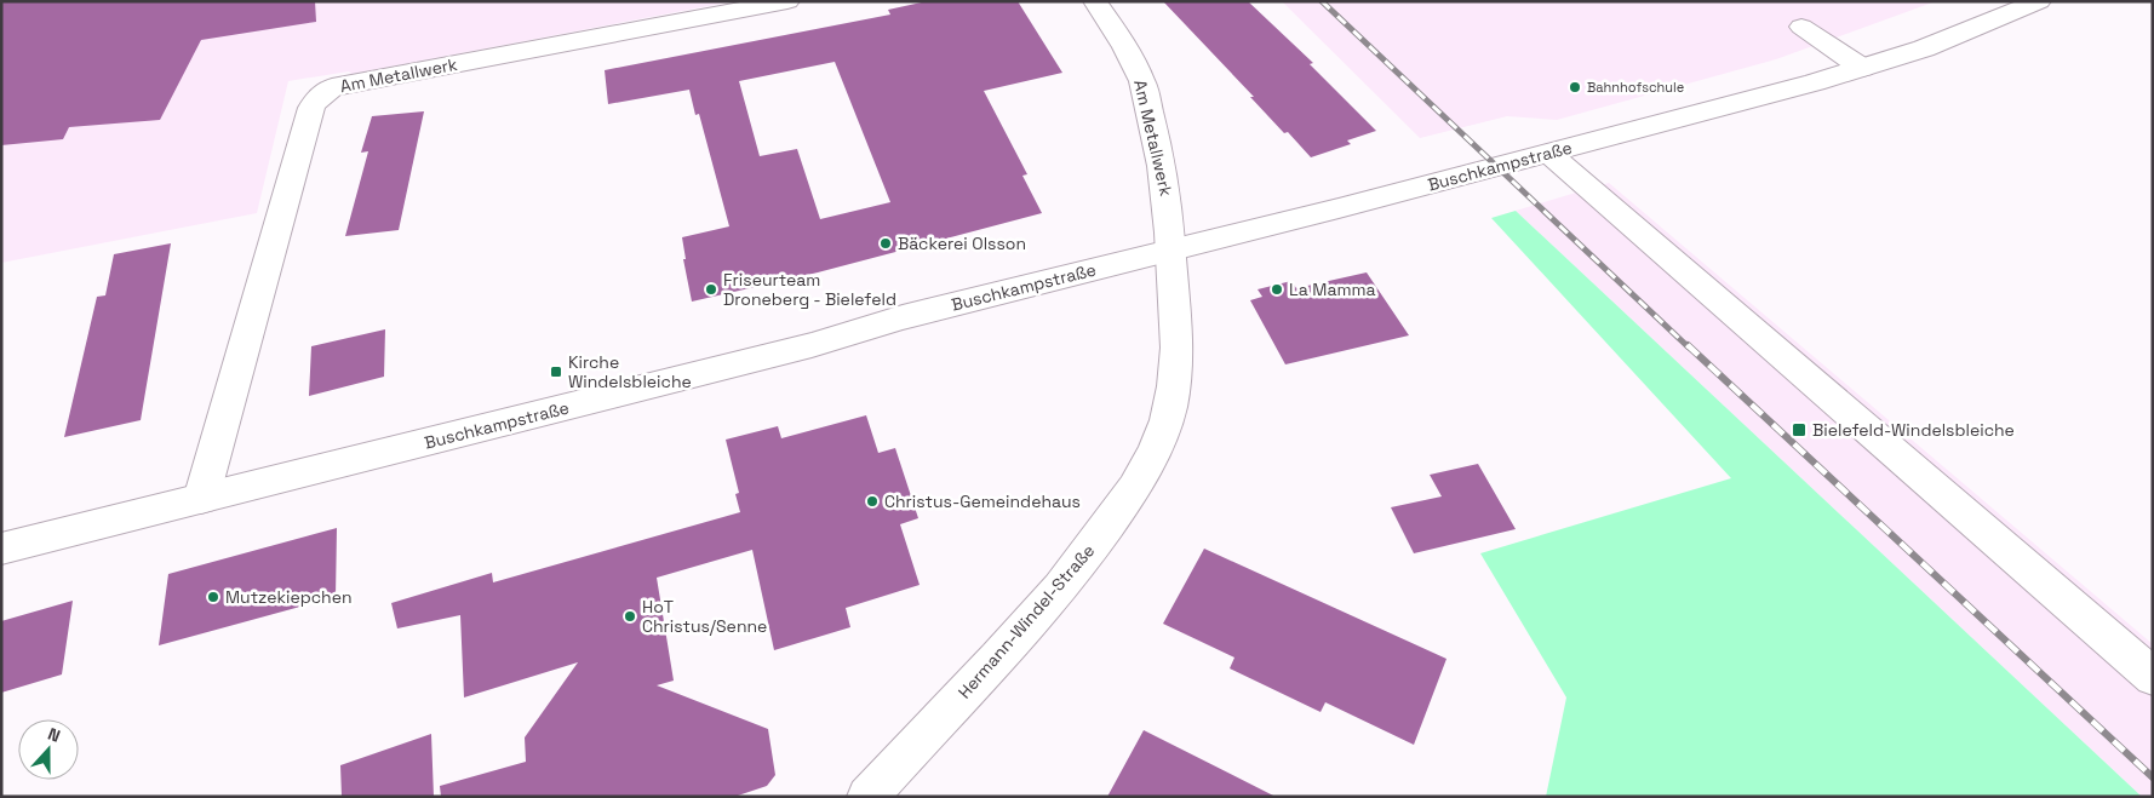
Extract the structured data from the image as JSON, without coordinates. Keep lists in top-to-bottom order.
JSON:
{
  "streets": {
    "main road": ["Am Metallwerk", "Buschkampstraße", "Hermann-Windel-Straße"]
  },
  "crossings": [
    ["Am Metallwerk", "Buschkampstraße"],
    ["Am Metallwerk", "Hermann-Windel-Straße"],
    ["Buschkampstraße", "Hermann-Windel-Straße"]
  ],
  "places": {
    "other": [
      "Bahnhofschule",
      "Bäckerei Olsson",
      "Friseurteam Droneberg - Bielefeld",
      "La Mamma",
      "Christus-Gemeindehaus",
      "Mutzekiepchen",
      "HoT Christus/Senne"
    ],
    "transit": ["Kirche Windelsbleiche", "Bielefeld-Windelsbleiche"]
  },
  "north": "top"
}
